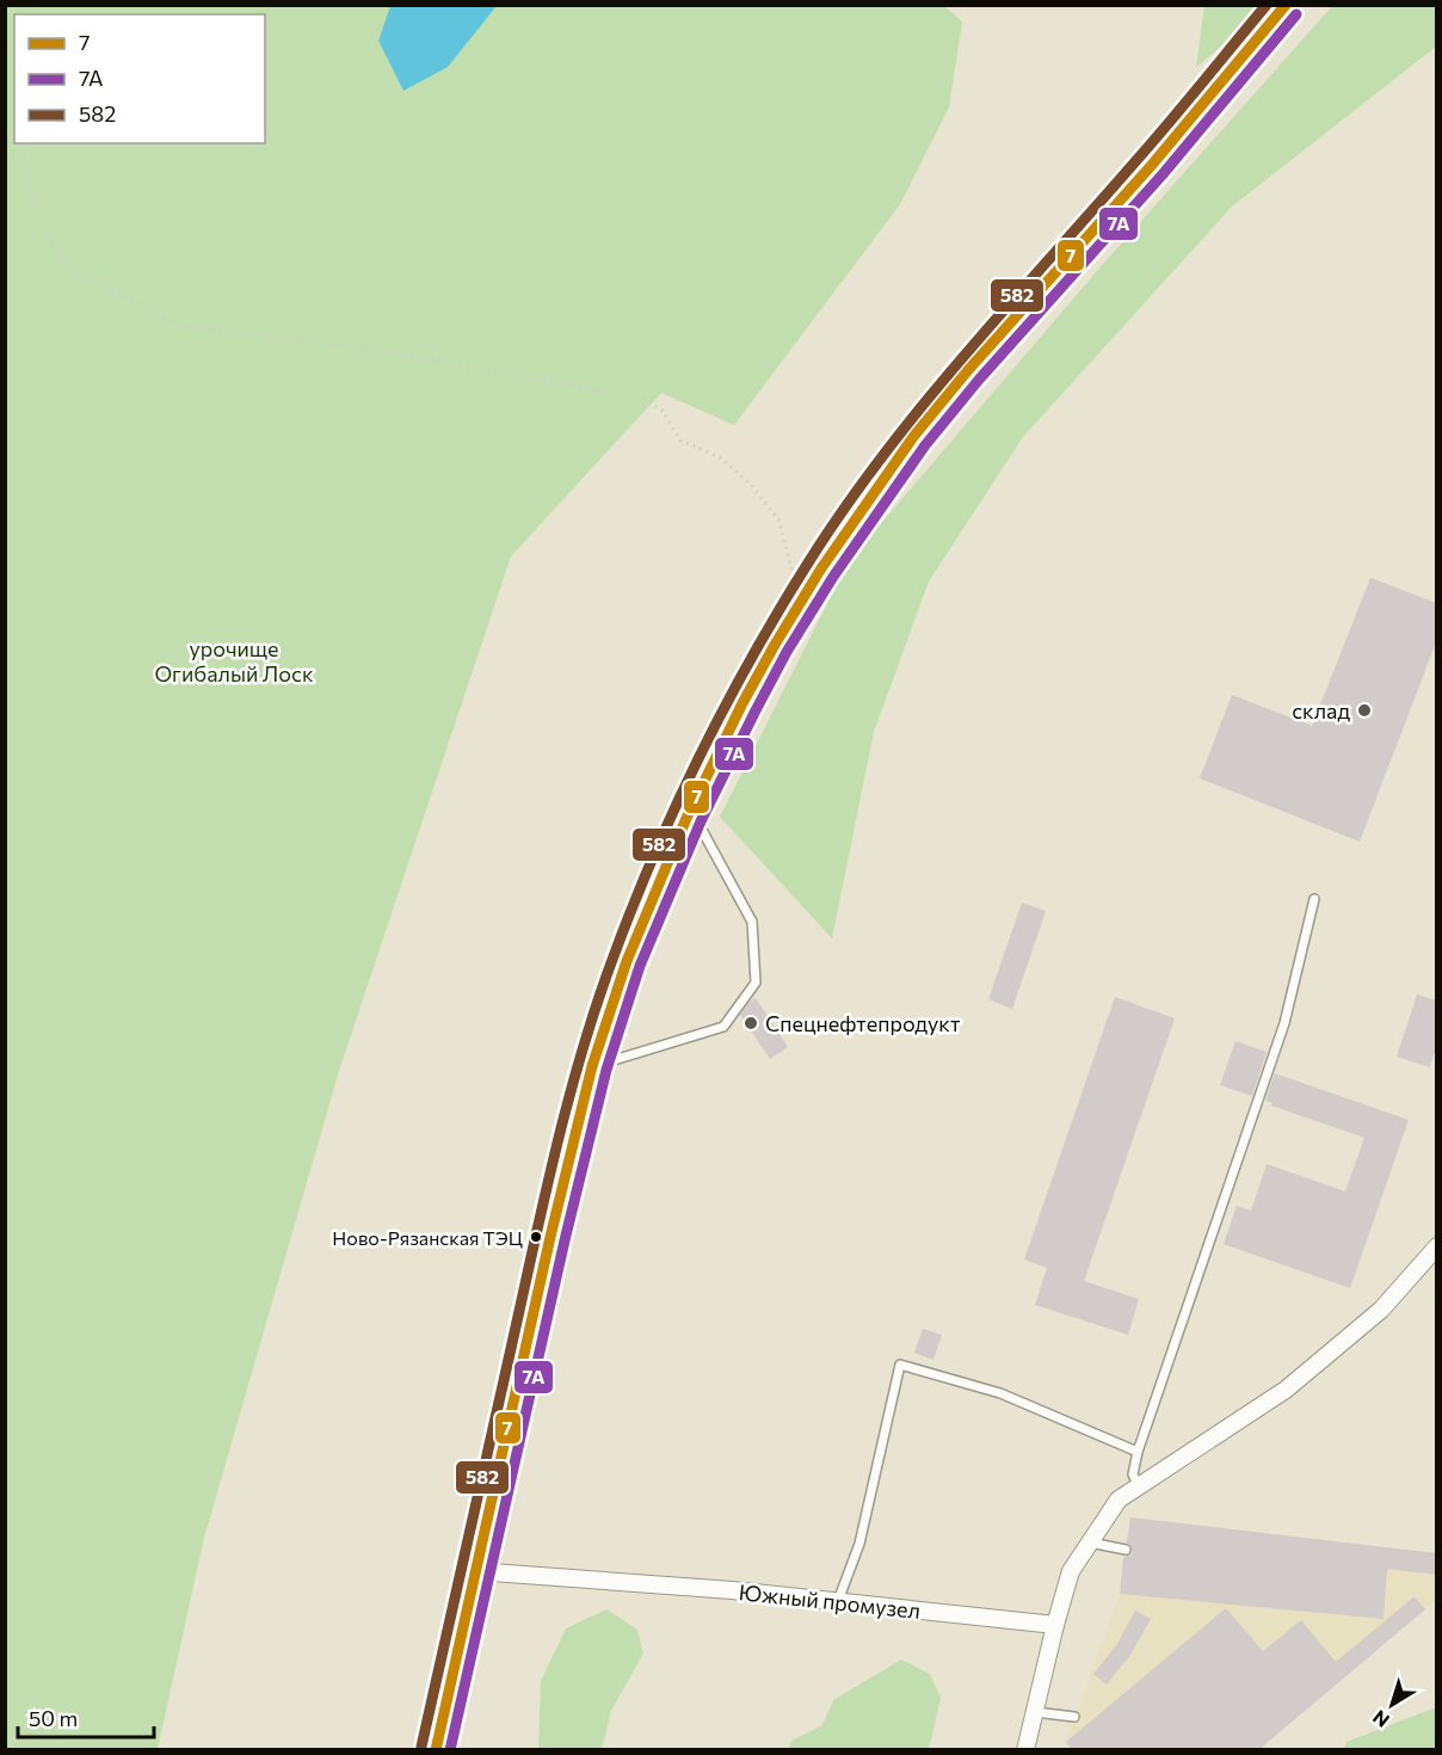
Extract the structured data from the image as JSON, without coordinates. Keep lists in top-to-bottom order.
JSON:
{
  "streets": {
    "street": ["Южный промузел"]
  },
  "parks": ["урочище Огибалый Лоск"],
  "places": ["склад", "Спецнефтепродукт", "Ново-Рязанская ТЭЦ"],
  "lines": ["transit line 7", "transit line 582", "transit line 7А"],
  "legend": ["7", "7А", "582"],
  "scale_bar": "50 m",
  "north": "bottom left"
}
